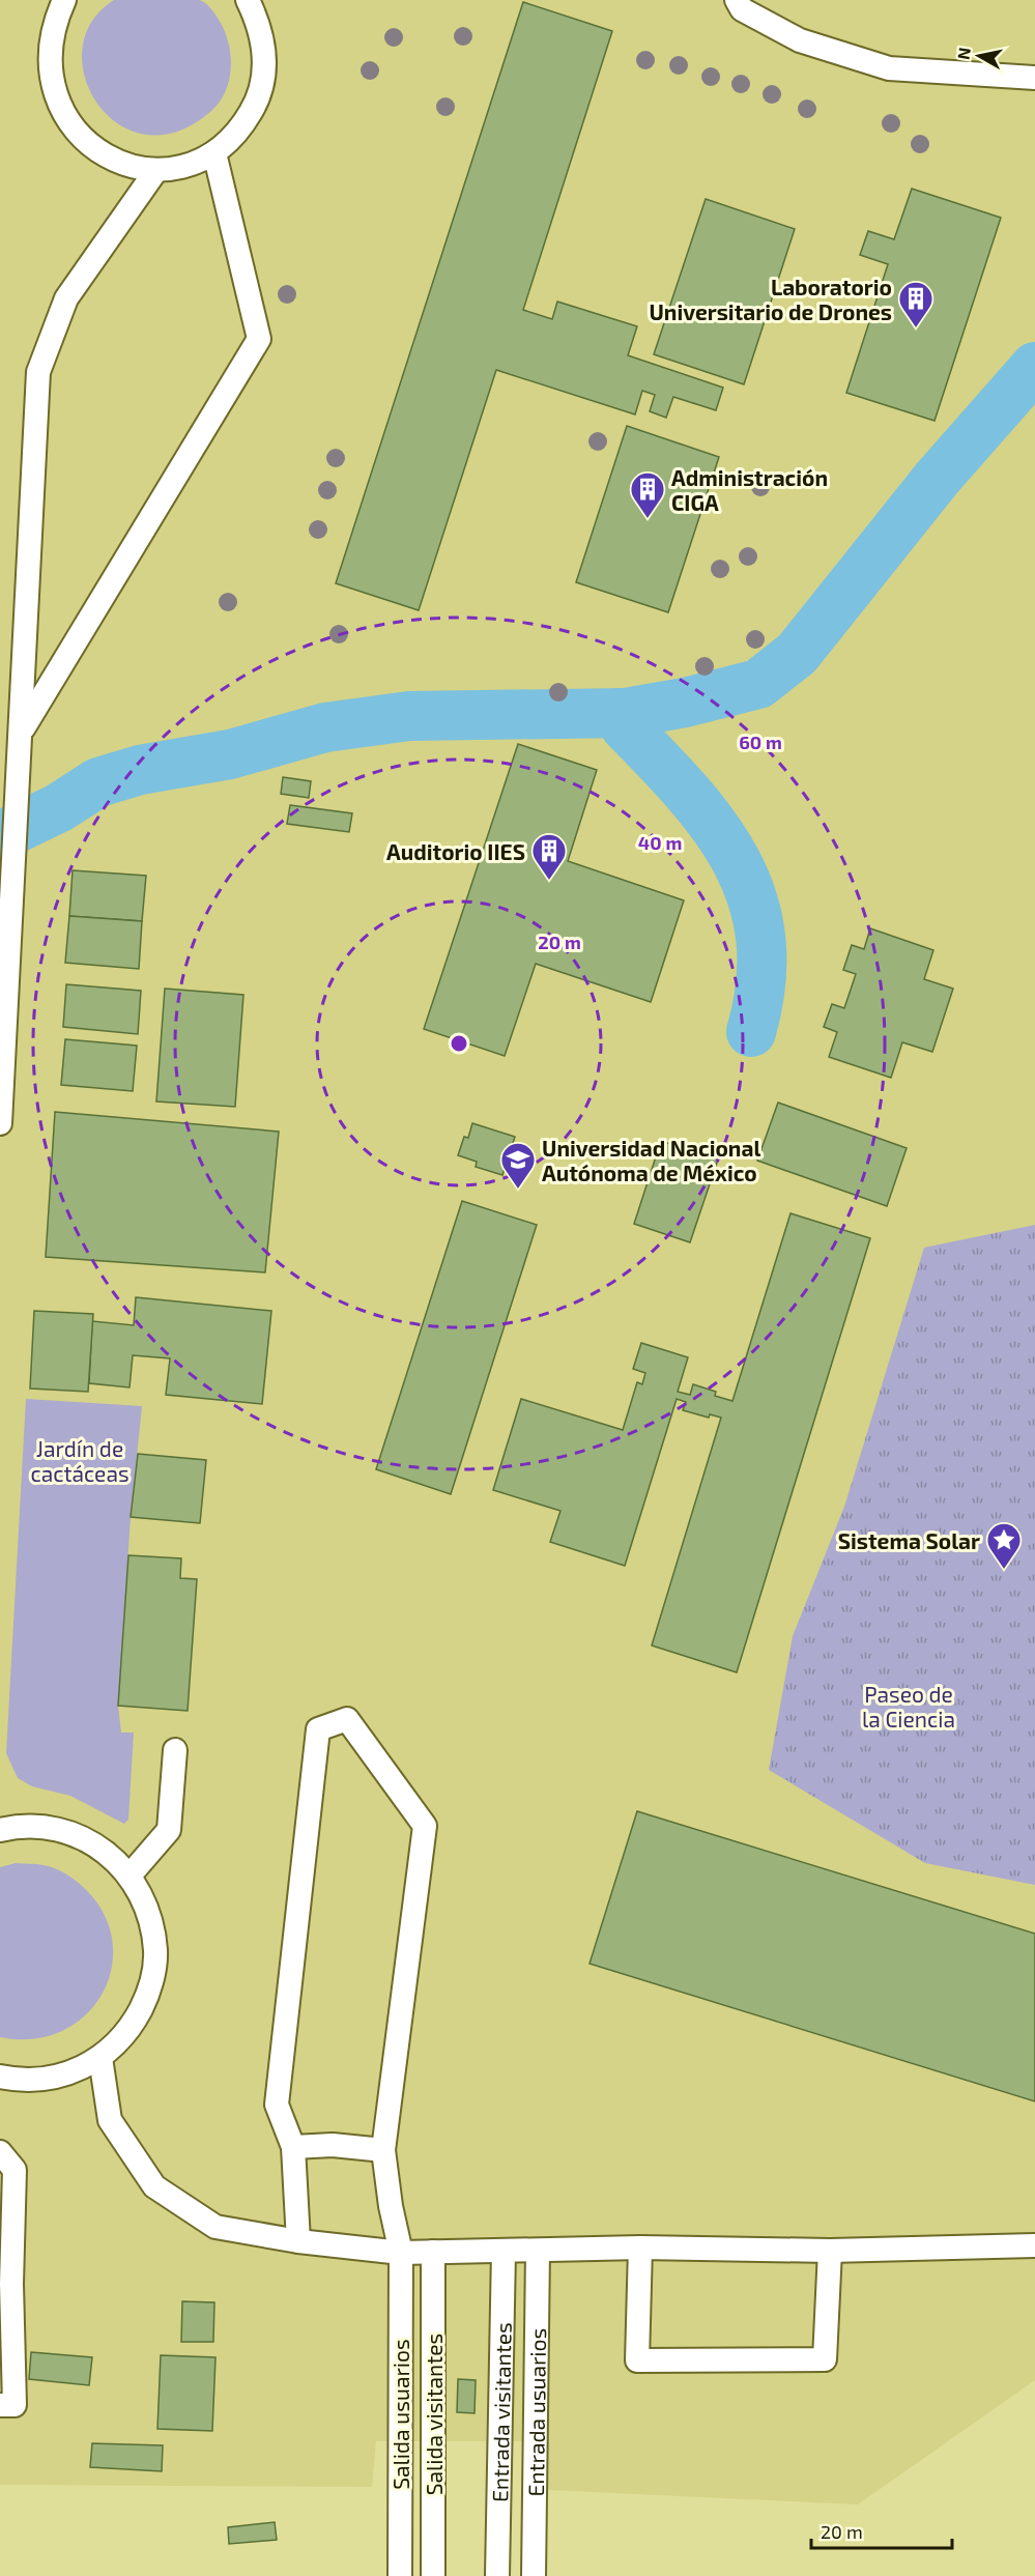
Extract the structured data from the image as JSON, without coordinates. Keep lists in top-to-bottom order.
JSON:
{
  "streets": {
    "lane": [
      "Entrada visitantes",
      "Entrada usuarios",
      "Salida usuarios",
      "Salida visitantes"
    ]
  },
  "parks": ["Jardín de cactáceas", "Paseo de la Ciencia"],
  "places": {
    "building": ["Laboratorio Universitario de Drones", "Administración CIGA", "Auditorio IIES"],
    "school or university": ["Universidad Nacional Autónoma de México"],
    "place": ["Sistema Solar"]
  },
  "scale_bar": "20 m",
  "north": "left",
  "rings": ["60 m", "40 m", "20 m"]
}
